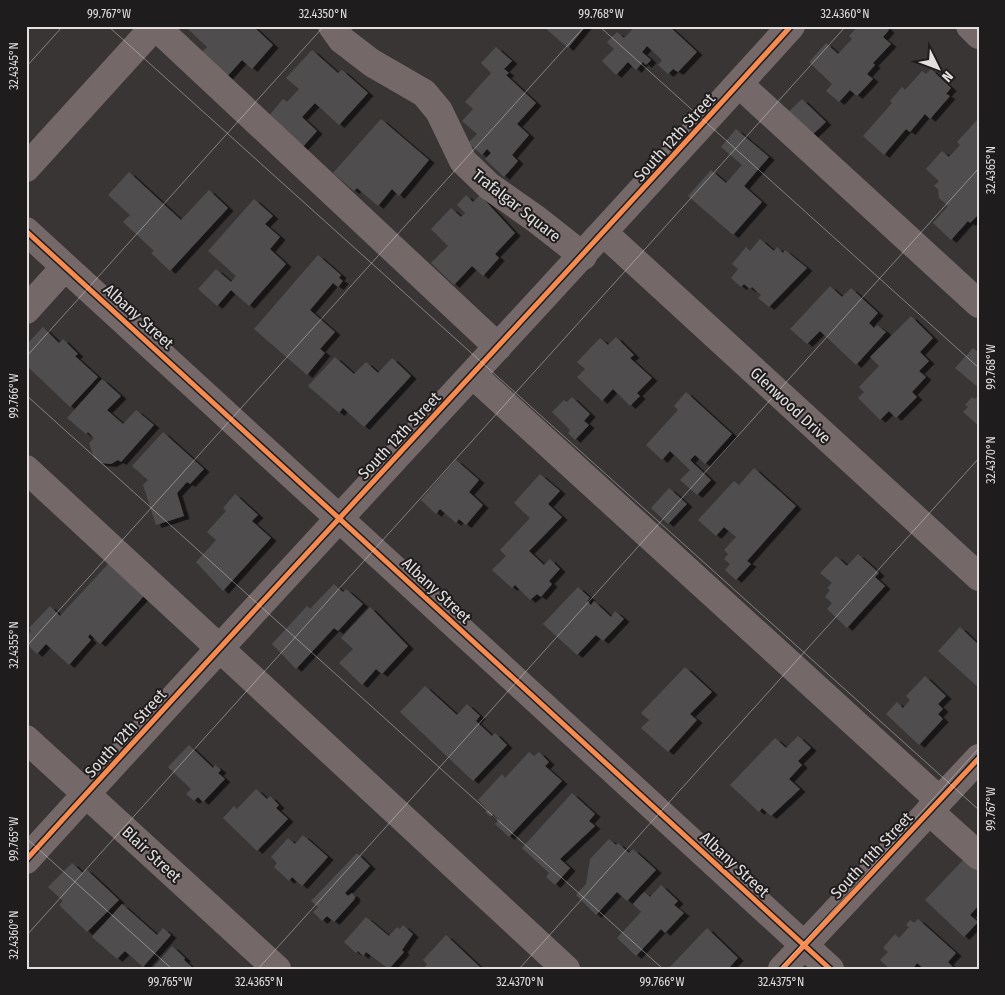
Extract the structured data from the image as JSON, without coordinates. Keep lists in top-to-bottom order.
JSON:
{
  "streets": {
    "street": [
      "South 12th Street",
      "Trafalgar Square",
      "Albany Street",
      "Glenwood Drive",
      "Blair Street",
      "South 11th Street"
    ]
  },
  "crossings": [
    ["South 12th Street", "Trafalgar Square"],
    ["South 12th Street", "Albany Street"],
    ["South 12th Street", "Glenwood Drive"],
    ["South 12th Street", "Blair Street"],
    ["Albany Street", "South 11th Street"]
  ],
  "north": "bottom right",
  "coordinates": [
    "99.767°W",
    "32.4350°N",
    "99.768°W",
    "32.4360°N",
    "32.4345°N",
    "32.4365°N",
    "99.766°W",
    "32.4370°N",
    "32.4355°N",
    "99.765°W",
    "32.4375°N"
  ]
}
